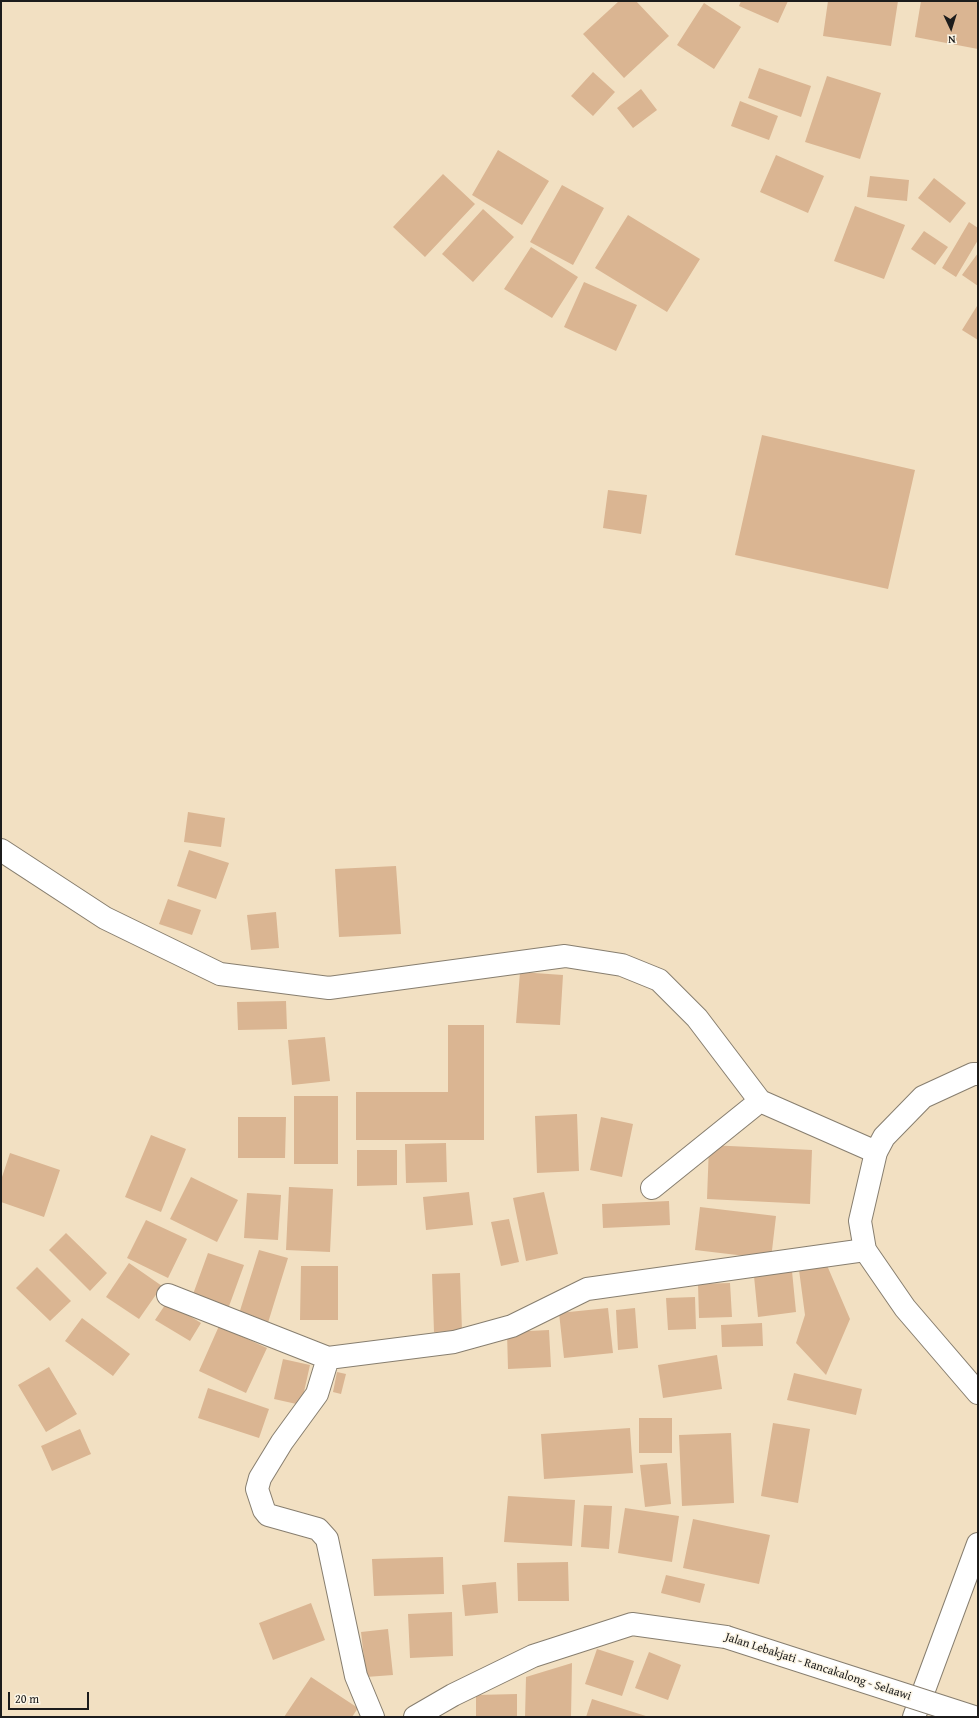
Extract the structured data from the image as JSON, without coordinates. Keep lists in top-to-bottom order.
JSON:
{
  "streets": {
    "main road": ["Jalan Lebakjati - Rancakalong - Selaawi"]
  },
  "scale_bar": "20 m",
  "north": "bottom"
}
